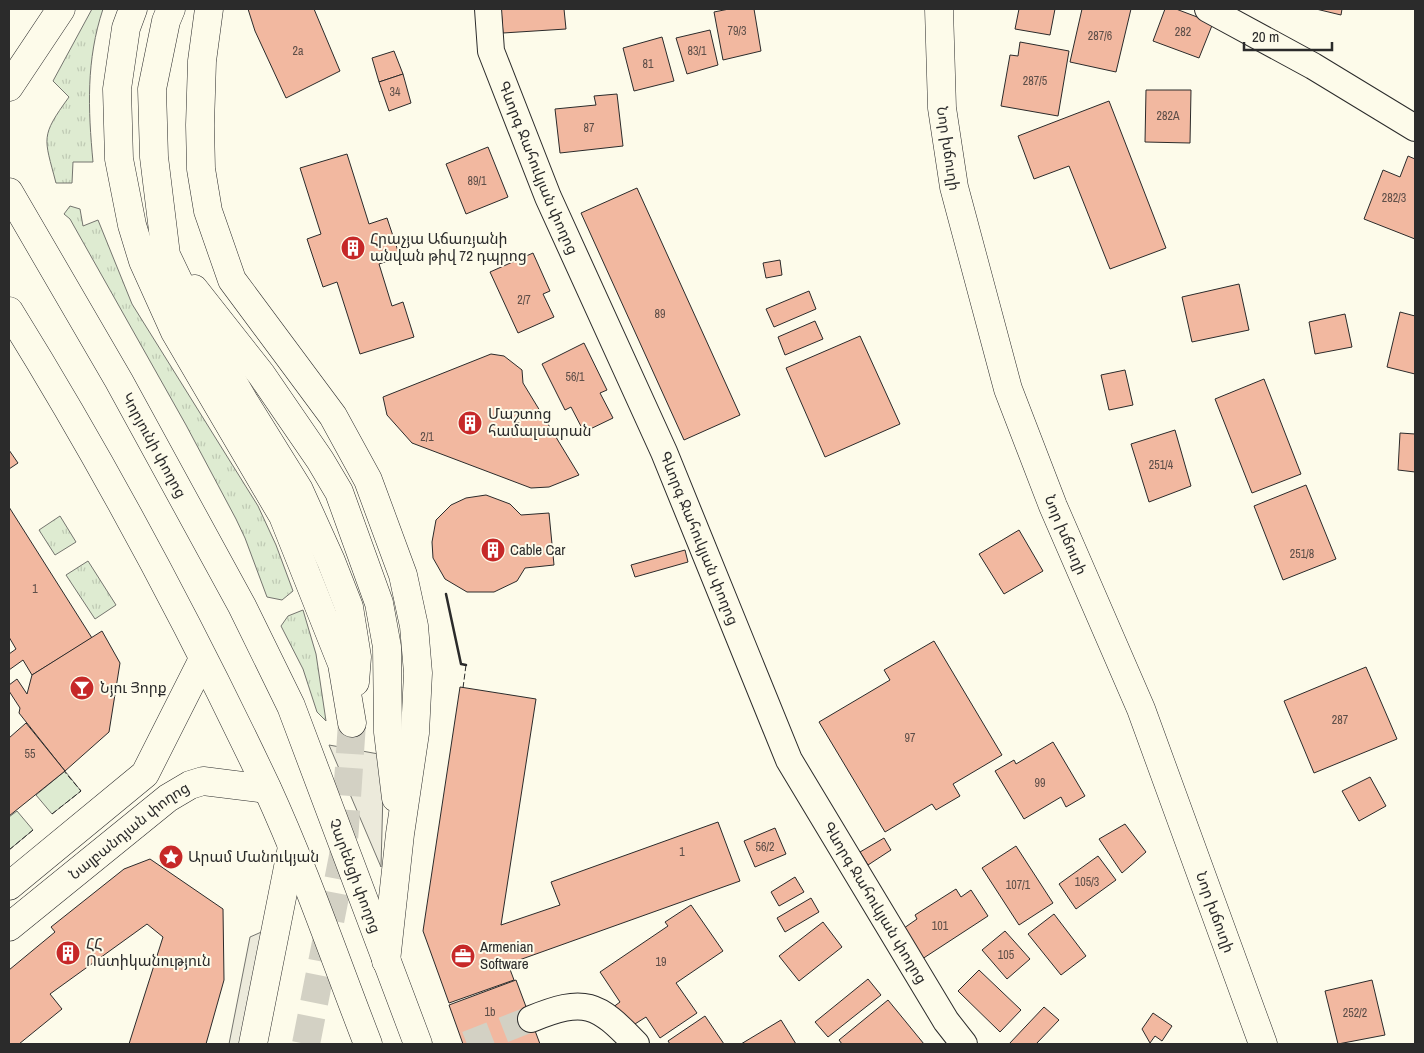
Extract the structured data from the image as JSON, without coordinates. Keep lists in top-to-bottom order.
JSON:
{
  "streets": {
    "main road": [
      "Նոր խճուղի",
      "Կորյունի փողոց",
      "Նալբանդյան փողոց",
      "Չարենցի փողոց"
    ],
    "street": ["Գևորգ Ջահուկյան փողոց"]
  },
  "crossings": [
    ["Կորյունի փողոց", "Չարենցի փողոց"]
  ],
  "places": {
    "building": [
      "Հրաչյա Աճառյանի անվան թիվ 72 դպրոց",
      "Մաշտոց համալսարան",
      "Cable Car",
      "ՀՀ Ոստիկանություն"
    ],
    "bar": ["Նյու Յորք"],
    "place": ["Արամ Մանուկյան"],
    "office": ["Armenian Software"]
  },
  "house_numbers": [
    "79/3",
    "282",
    "287/6",
    "2a",
    "83/1",
    "81",
    "287/5",
    "34",
    "282A",
    "87",
    "89/1",
    "282/3",
    "2/7",
    "89",
    "56/1",
    "2/1",
    "251/4",
    "251/8",
    "1",
    "287",
    "97",
    "55",
    "99",
    "56/2",
    "1",
    "105/3",
    "107/1",
    "101",
    "105",
    "19",
    "1b",
    "252/2"
  ],
  "scale_bar": "20 m"
}
